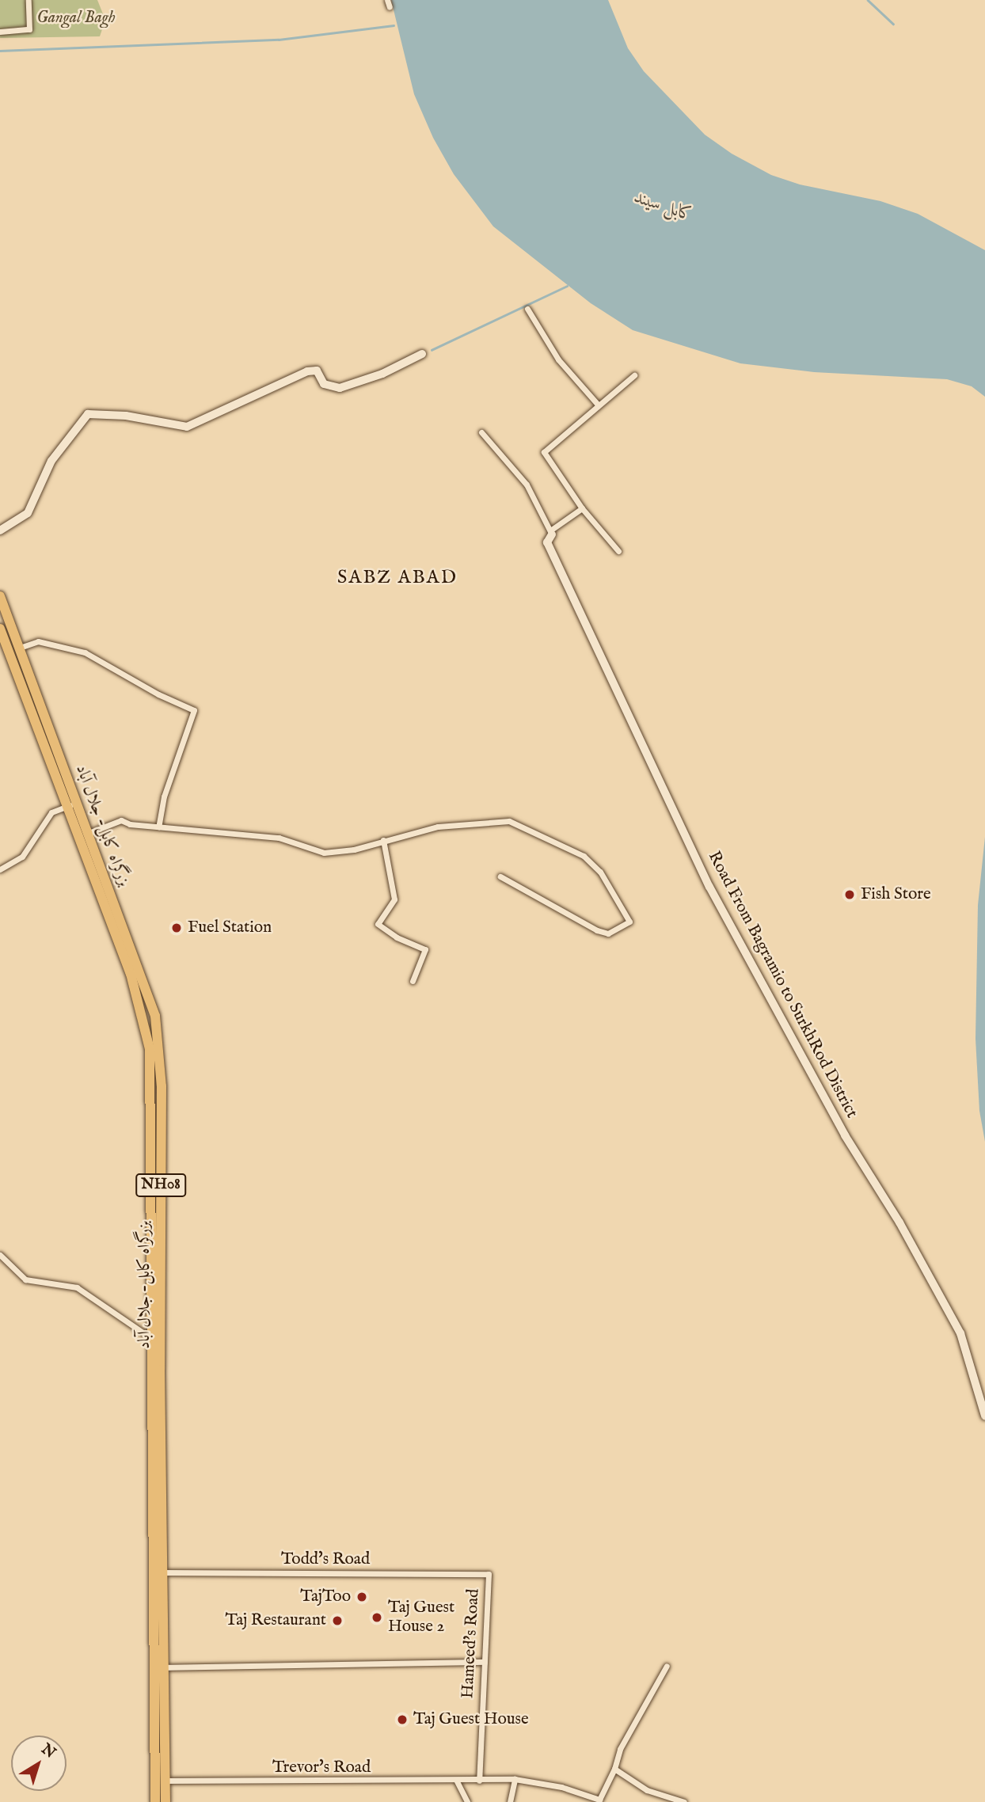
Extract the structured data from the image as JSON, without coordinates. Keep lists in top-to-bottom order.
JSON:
{
  "streets": {
    "highway": ["بزرگراه کابل- جلال آباد", "NH08"],
    "street": [
      "Road From Bagramio to SurkhRod District",
      "Todd's Road",
      "Hameed's Road",
      "Trevor's Road"
    ]
  },
  "crossings": [
    ["بزرگراه کابل- جلال آباد", "Todd's Road"],
    ["بزرگراه کابل- جلال آباد", "Trevor's Road"],
    ["Todd's Road", "Hameed's Road"],
    ["Hameed's Road", "Trevor's Road"]
  ],
  "districts": ["SABZ ABAD"],
  "water": ["کابل سيند"],
  "parks": ["Gangal Bagh"],
  "places": [
    "Fish Store",
    "Fuel Station",
    "TajToo",
    "Taj Guest House 2",
    "Taj Restaurant",
    "Taj Guest House"
  ],
  "north": "top right"
}
